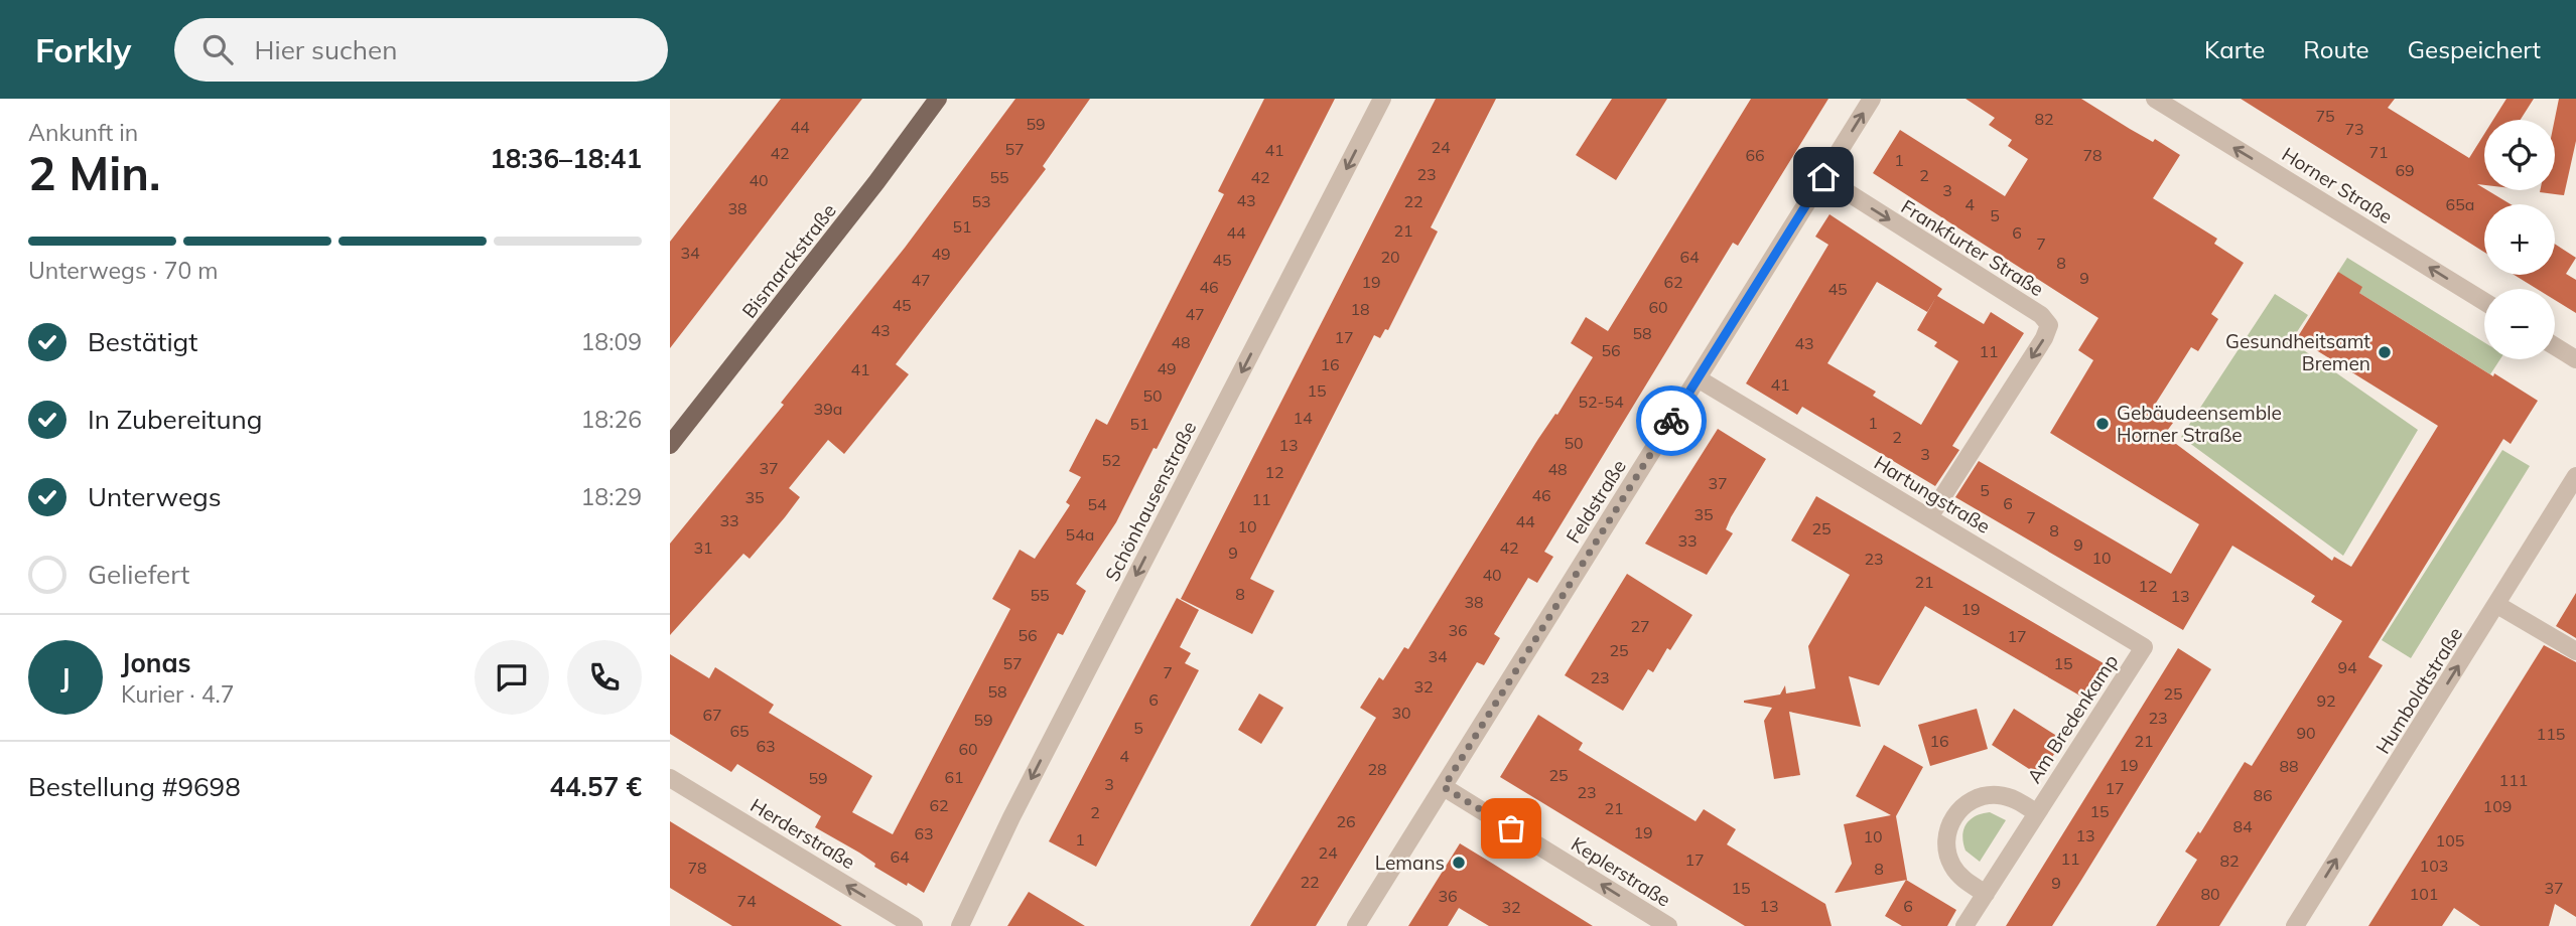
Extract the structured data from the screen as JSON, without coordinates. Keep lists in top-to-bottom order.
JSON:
{
  "streets": {
    "main road": ["Bismarckstraße"],
    "street": [
      "Horner Straße",
      "Frankfurter Straße",
      "Hartungstraße",
      "Schönhausenstraße",
      "Feldstraße",
      "Humboldtstraße",
      "Am Bredenkamp",
      "Herderstraße",
      "Keplerstraße"
    ]
  },
  "crossings": [
    ["Frankfurter Straße", "Hartungstraße"],
    ["Frankfurter Straße", "Feldstraße"],
    ["Hartungstraße", "Feldstraße"],
    ["Hartungstraße", "Am Bredenkamp"],
    ["Feldstraße", "Keplerstraße"]
  ],
  "one_way": [
    "Horner Straße",
    "Schönhausenstraße",
    "Humboldtstraße",
    "Herderstraße",
    "Keplerstraße"
  ],
  "places": ["Gesundheitsamt Bremen", "Gebäudeensemble Horner Straße", "Lemans"],
  "house_numbers": [
    "75",
    "82",
    "59",
    "44",
    "73",
    "24",
    "57",
    "41",
    "71",
    "42",
    "66",
    "78",
    "1",
    "69",
    "23",
    "2",
    "55",
    "42",
    "40",
    "3",
    "43",
    "53",
    "22",
    "4",
    "65a",
    "38",
    "5",
    "51",
    "21",
    "44",
    "6",
    "7",
    "34",
    "49",
    "20",
    "64",
    "45",
    "8",
    "9",
    "47",
    "19",
    "62",
    "46",
    "45",
    "45",
    "60",
    "18",
    "47",
    "43",
    "58",
    "17",
    "48",
    "43",
    "56",
    "11",
    "16",
    "49",
    "41",
    "41",
    "15",
    "50",
    "52-54",
    "39a",
    "14",
    "1",
    "51",
    "2",
    "50",
    "13",
    "3",
    "52",
    "37",
    "48",
    "12",
    "37",
    "5",
    "46",
    "35",
    "11",
    "6",
    "54",
    "35",
    "7",
    "33",
    "44",
    "10",
    "25",
    "8",
    "54a",
    "33",
    "9",
    "31",
    "42",
    "9",
    "10",
    "23",
    "40",
    "21",
    "12",
    "8",
    "55",
    "13",
    "38",
    "19",
    "27",
    "36",
    "56",
    "17",
    "25",
    "34",
    "57",
    "15",
    "94",
    "7",
    "23",
    "32",
    "58",
    "25",
    "6",
    "92",
    "30",
    "67",
    "23",
    "59",
    "5",
    "65",
    "90",
    "115",
    "16",
    "21",
    "63",
    "60",
    "4",
    "19",
    "88",
    "28",
    "25",
    "61",
    "59",
    "111",
    "3",
    "17",
    "23",
    "86",
    "62",
    "109",
    "21",
    "15",
    "2",
    "26",
    "84",
    "19",
    "63",
    "13",
    "10",
    "1",
    "105",
    "24",
    "64",
    "11",
    "17",
    "82",
    "103",
    "78",
    "8",
    "22",
    "9",
    "15",
    "37",
    "80",
    "101",
    "36",
    "74",
    "13",
    "6",
    "32"
  ],
  "page": {
    "header": "Forkly",
    "search": "Hier suchen",
    "nav": ["Karte", "Route", "Gespeichert"],
    "heading": ["2 Min.", "Ankunft in", "18:36–18:41"],
    "panel": [
      "Jonas",
      "Kurier · 4.7",
      "Bestellung #9698",
      "44.57 €"
    ],
    "map_buttons": ["+", "−"],
    "bar": "Unterwegs · 70 m",
    "list": [
      ["Bestätigt", "18:09"],
      ["In Zubereitung", "18:26"],
      ["Unterwegs", "18:29"],
      "Geliefert"
    ],
    "round": "J"
  }
}
